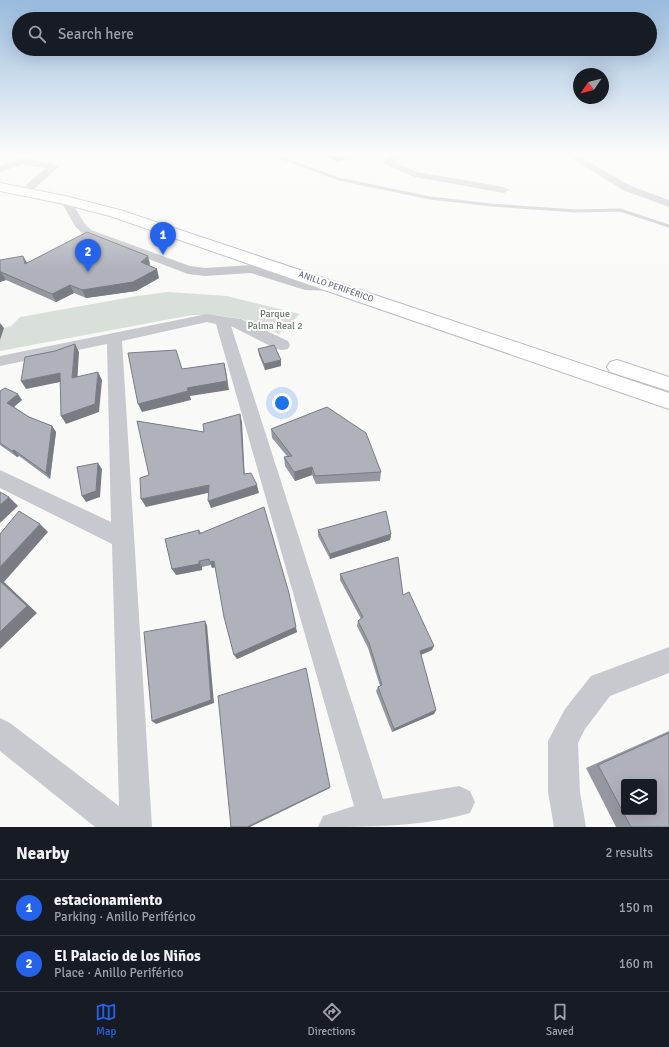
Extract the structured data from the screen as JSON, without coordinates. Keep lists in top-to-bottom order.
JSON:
{
  "streets": {
    "highway": ["ANILLO PERIFÉRICO"]
  },
  "parks": ["Parque Palma Real 2"],
  "north": "bottom left",
  "page": {
    "search": "Search here",
    "pins": ["1", "2"],
    "heading": ["Nearby", "2 results"],
    "list": [
      {
        "mark": "1",
        "name": "estacionamiento",
        "note": "Parking · Anillo Periférico",
        "value": "150 m"
      },
      {
        "mark": "2",
        "name": "El Palacio de los Niños",
        "note": "Place · Anillo Periférico",
        "value": "160 m"
      }
    ],
    "nav": ["Map", "Directions", "Saved"]
  }
}
